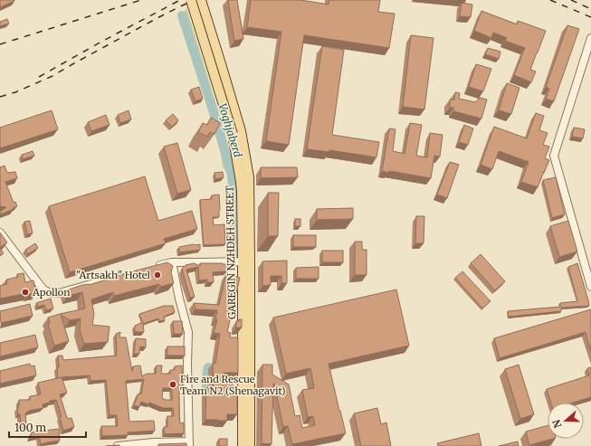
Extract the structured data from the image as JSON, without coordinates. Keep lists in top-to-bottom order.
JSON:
{
  "streets": {
    "main road": ["GAREGIN NZHDEH STREET"]
  },
  "water": ["Voghjaberd"],
  "places": ["\"Artsakh\" Hotel", "Apollon", "Fire and Rescue Team N2 (Shenagavit)"],
  "scale_bar": "100 m",
  "north": "left"
}
